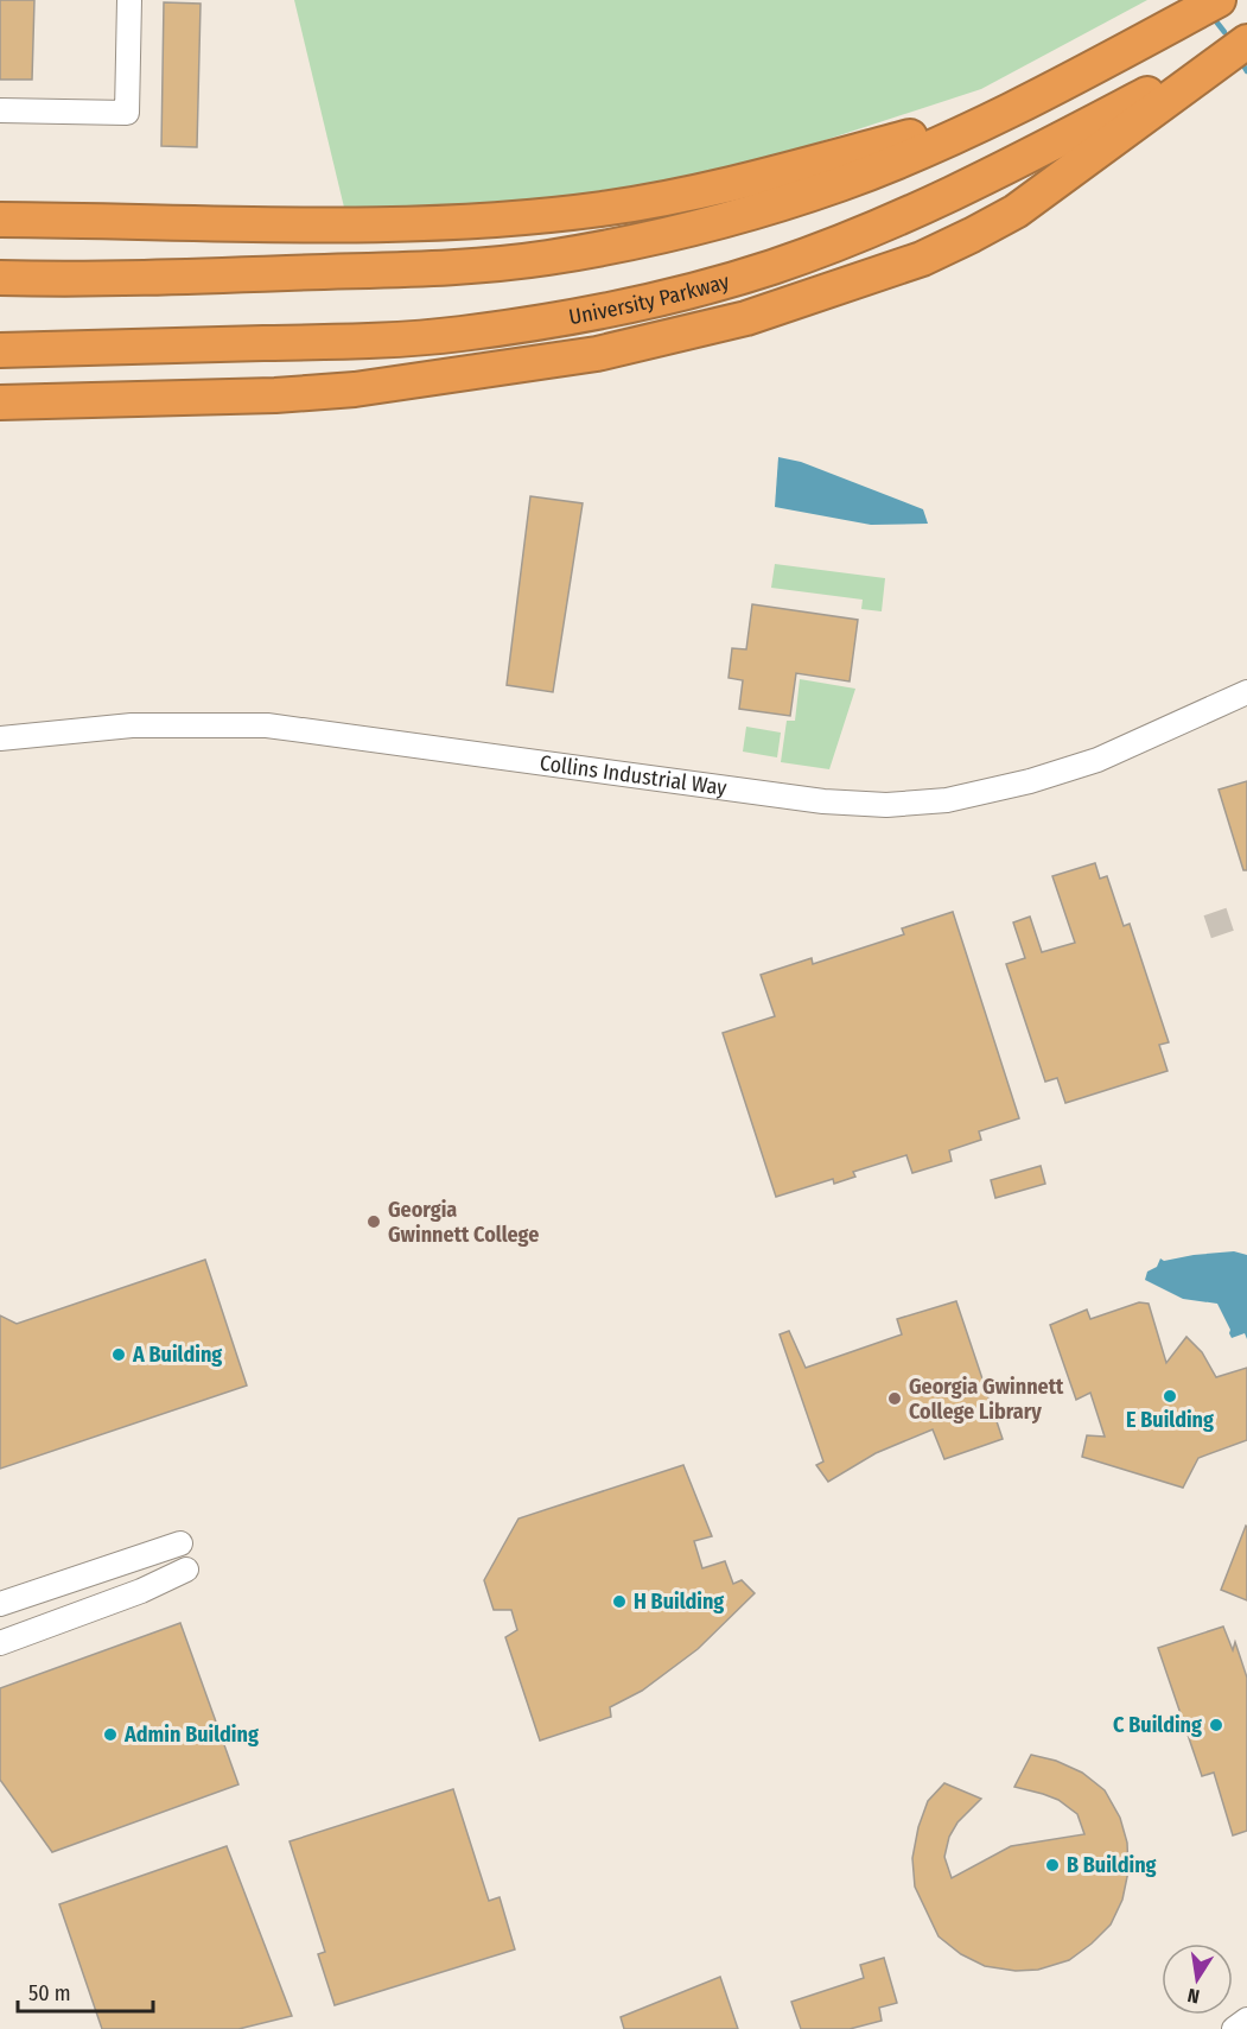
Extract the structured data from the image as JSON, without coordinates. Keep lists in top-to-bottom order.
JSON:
{
  "streets": {
    "highway": ["University Parkway"],
    "street": ["Collins Industrial Way"]
  },
  "places": [
    "Georgia Gwinnett College",
    "A Building",
    "E Building",
    "Georgia Gwinnett College Library",
    "H Building",
    "C Building",
    "Admin Building",
    "B Building"
  ],
  "scale_bar": "50 m",
  "north": "bottom"
}
